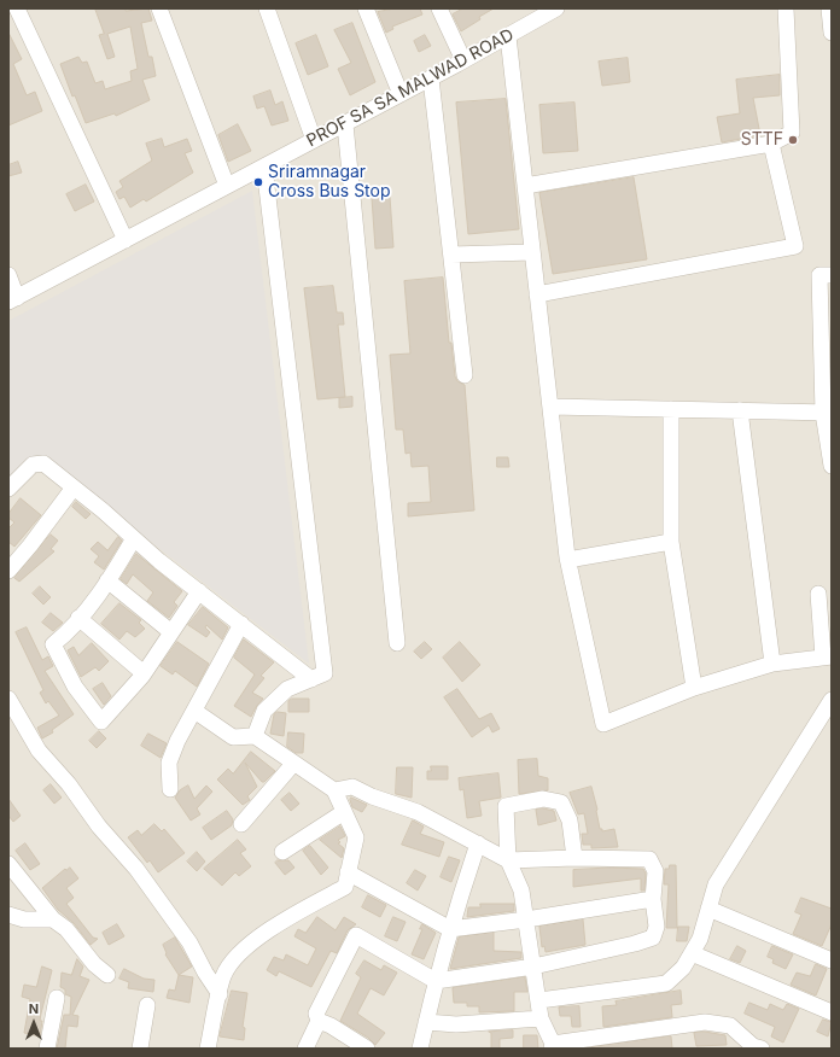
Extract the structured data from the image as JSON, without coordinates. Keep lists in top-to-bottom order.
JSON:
{
  "streets": {
    "street": ["PROF SA SA MALWAD ROAD"]
  },
  "places": ["STTF", "Sriramnagar Cross Bus Stop"],
  "north": "top"
}
